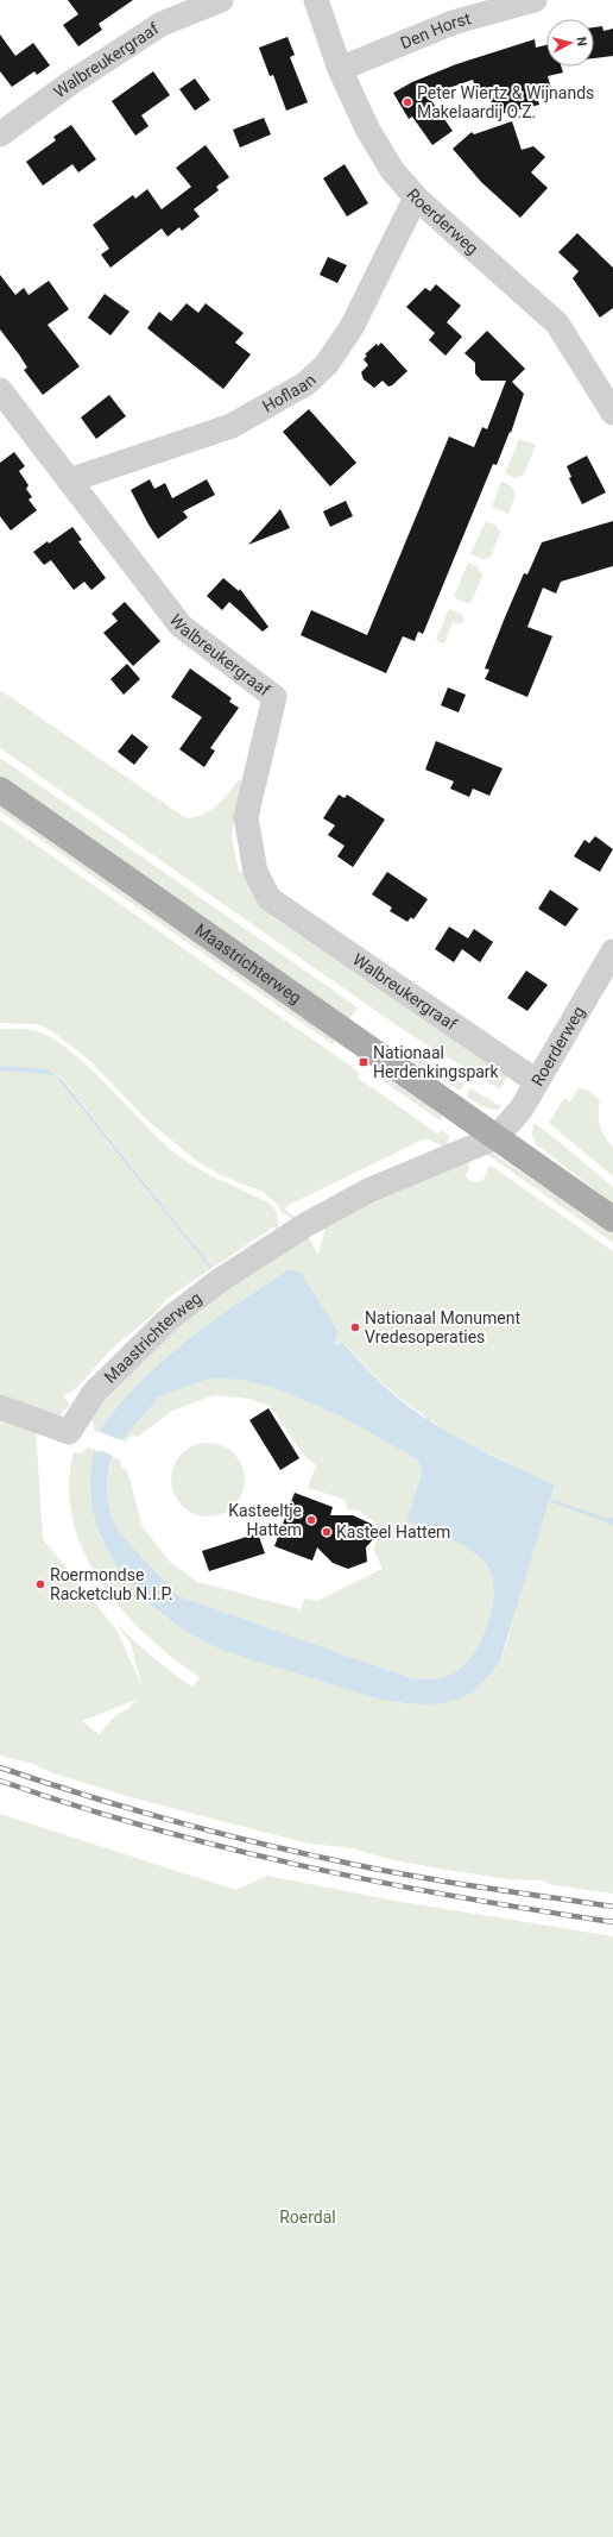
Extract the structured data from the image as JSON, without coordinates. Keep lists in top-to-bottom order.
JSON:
{
  "streets": {
    "main road": ["Maastrichterweg"],
    "street": [
      "Den Horst",
      "Walbreukergraaf",
      "Roerderweg",
      "Hoflaan"
    ]
  },
  "crossings": [
    ["Den Horst", "Roerderweg"],
    ["Walbreukergraaf", "Roerderweg"],
    ["Walbreukergraaf", "Hoflaan"],
    ["Roerderweg", "Hoflaan"],
    ["Roerderweg", "Maastrichterweg"]
  ],
  "parks": ["Roerdal"],
  "places": {
    "other": [
      "Peter Wiertz & Wijnands Makelaardij O.Z.",
      "Nationaal Monument Vredesoperaties",
      "Kasteeltje Hattem",
      "Kasteel Hattem",
      "Roermondse Racketclub N.I.P."
    ],
    "transit": ["Nationaal Herdenkingspark"]
  },
  "north": "right"
}
